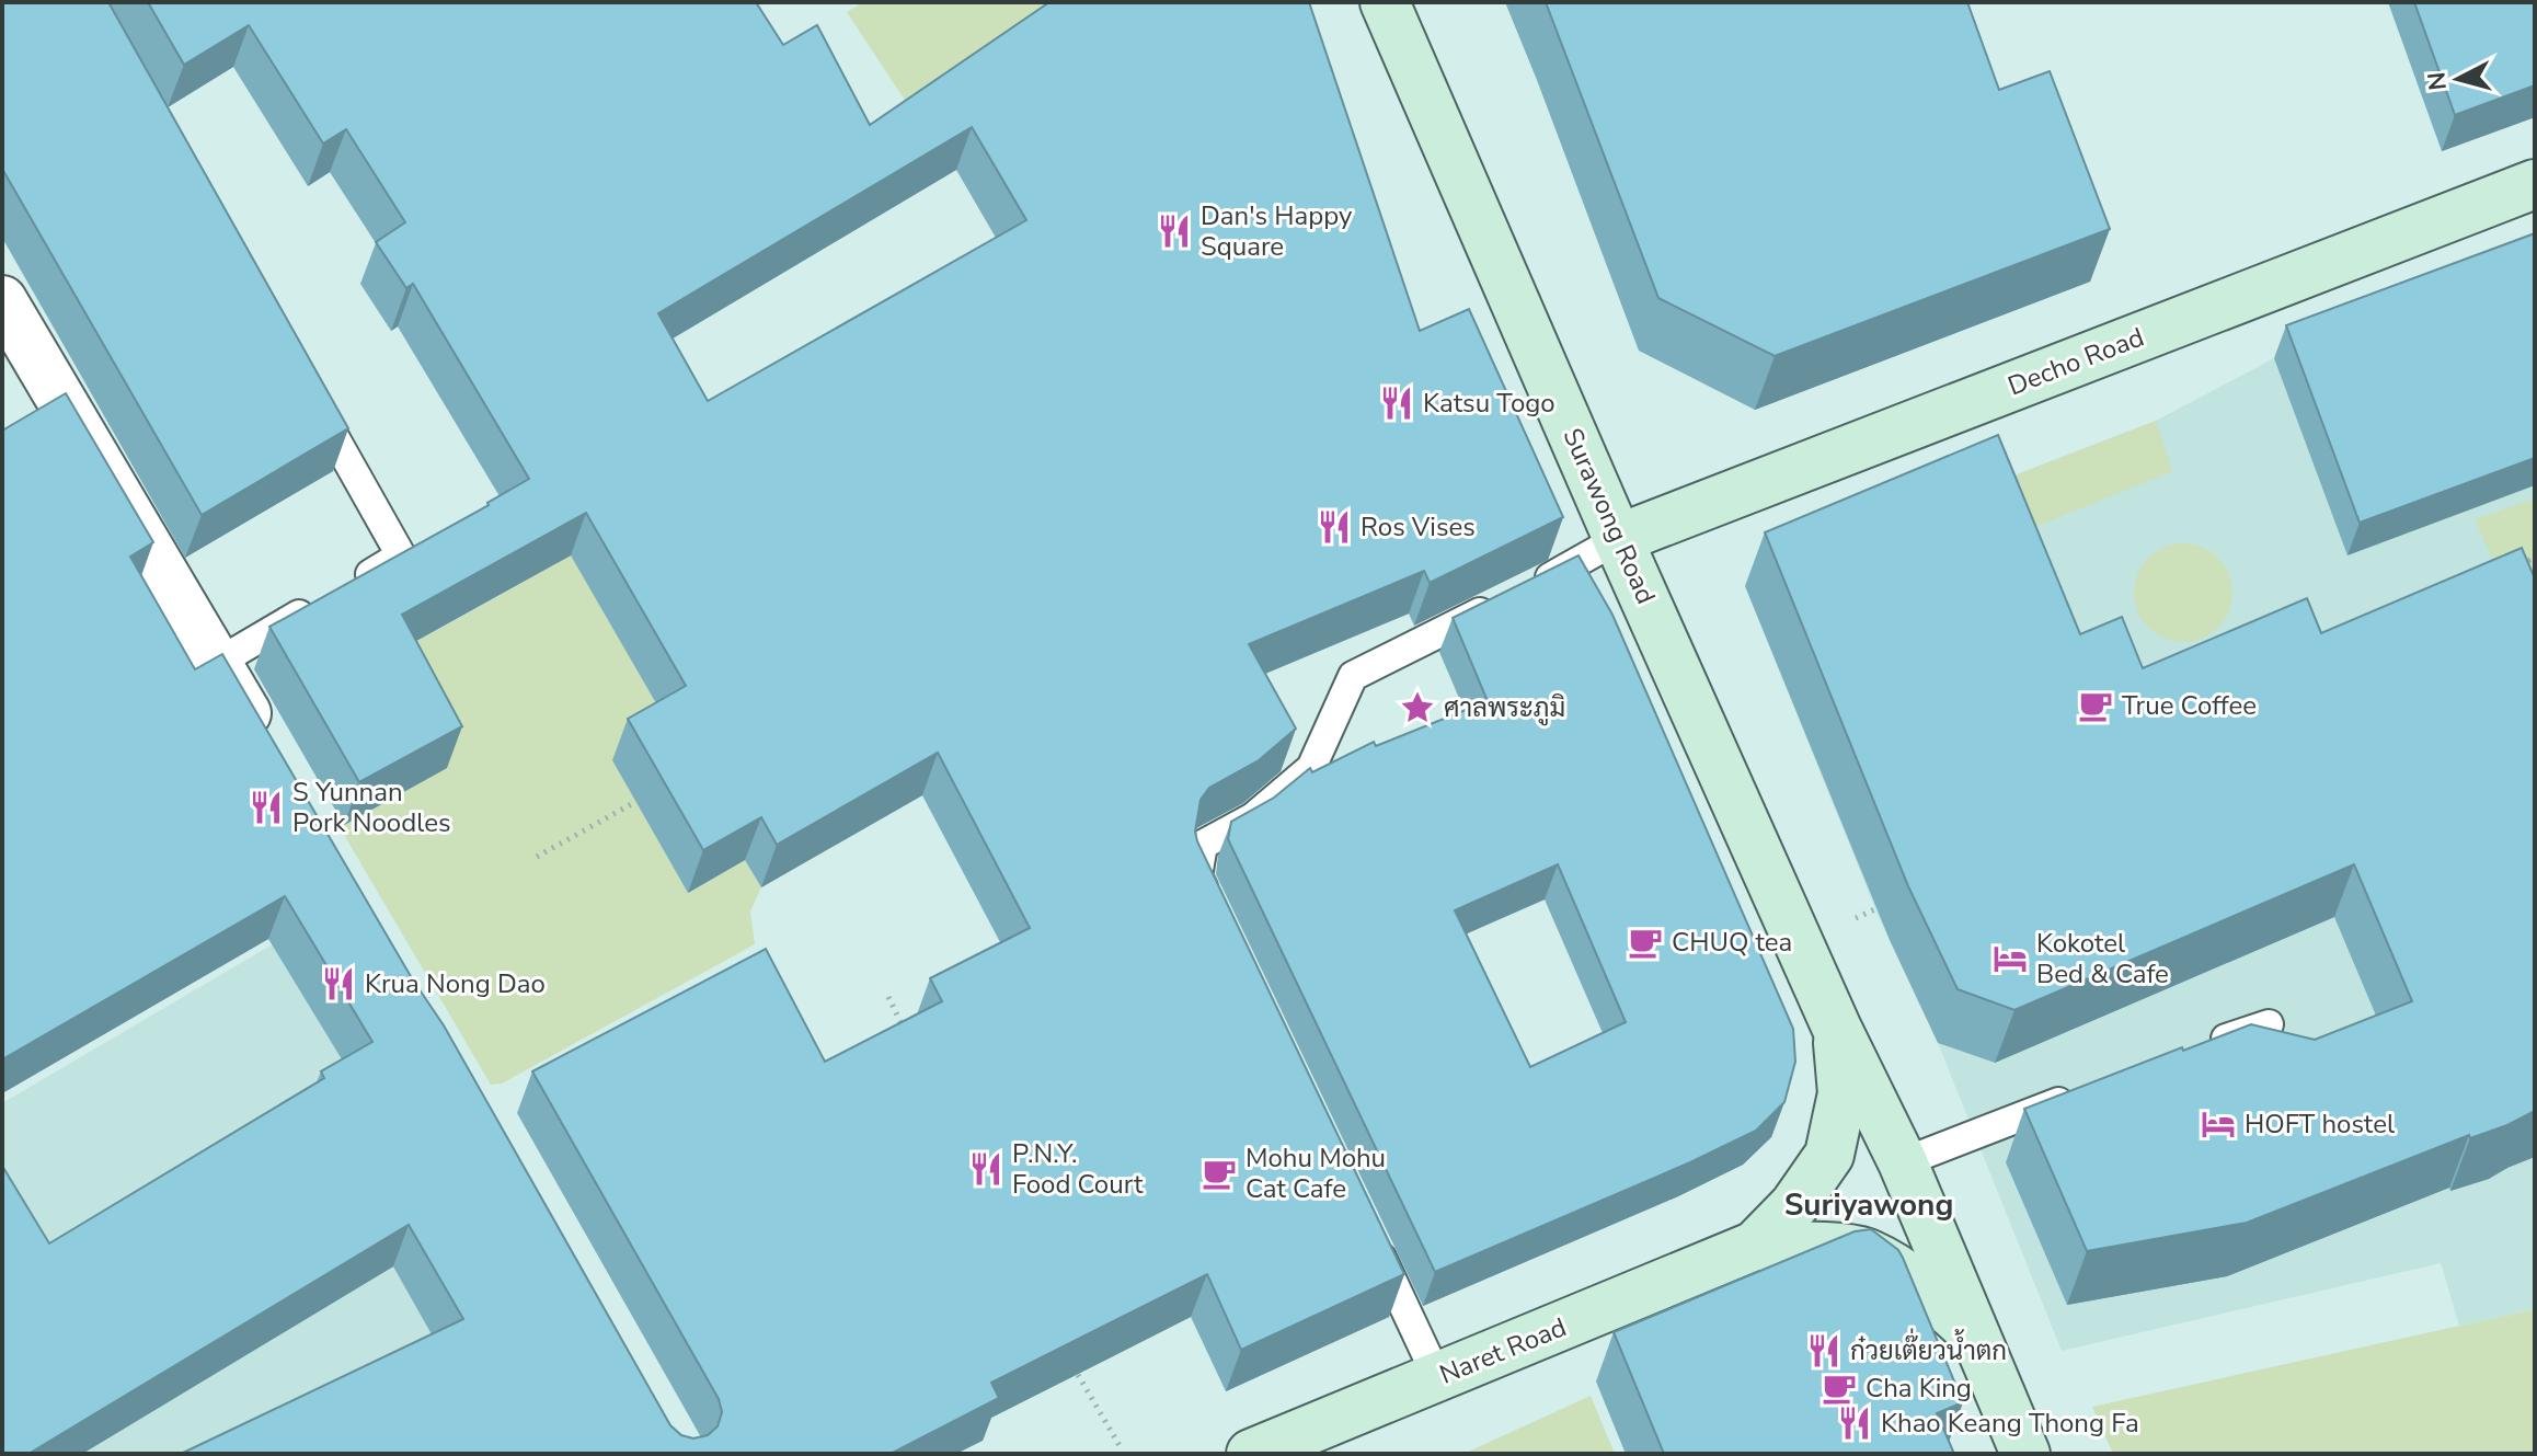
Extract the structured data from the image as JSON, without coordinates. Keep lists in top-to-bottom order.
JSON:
{
  "streets": {
    "street": ["Decho Road", "Surawong Road", "Naret Road"]
  },
  "crossings": [
    ["Decho Road", "Surawong Road"],
    ["Surawong Road", "Naret Road"]
  ],
  "districts": ["Suriyawong"],
  "places": {
    "restaurant": [
      "Dan's Happy Square",
      "Katsu Togo",
      "Ros Vises",
      "S Yunnan Pork Noodles",
      "Krua Nong Dao",
      "P.N.Y. Food Court",
      "ก๋วยเต๊่ยวน้ำตก",
      "Khao Keang Thong Fa"
    ],
    "cafe": [
      "True Coffee",
      "CHUQ tea",
      "Mohu Mohu Cat Cafe",
      "Cha King"
    ],
    "place": ["ศาลพระภูมิ"],
    "hotel": ["Kokotel Bed & Cafe", "HOFT hostel"]
  },
  "north": "left"
}
